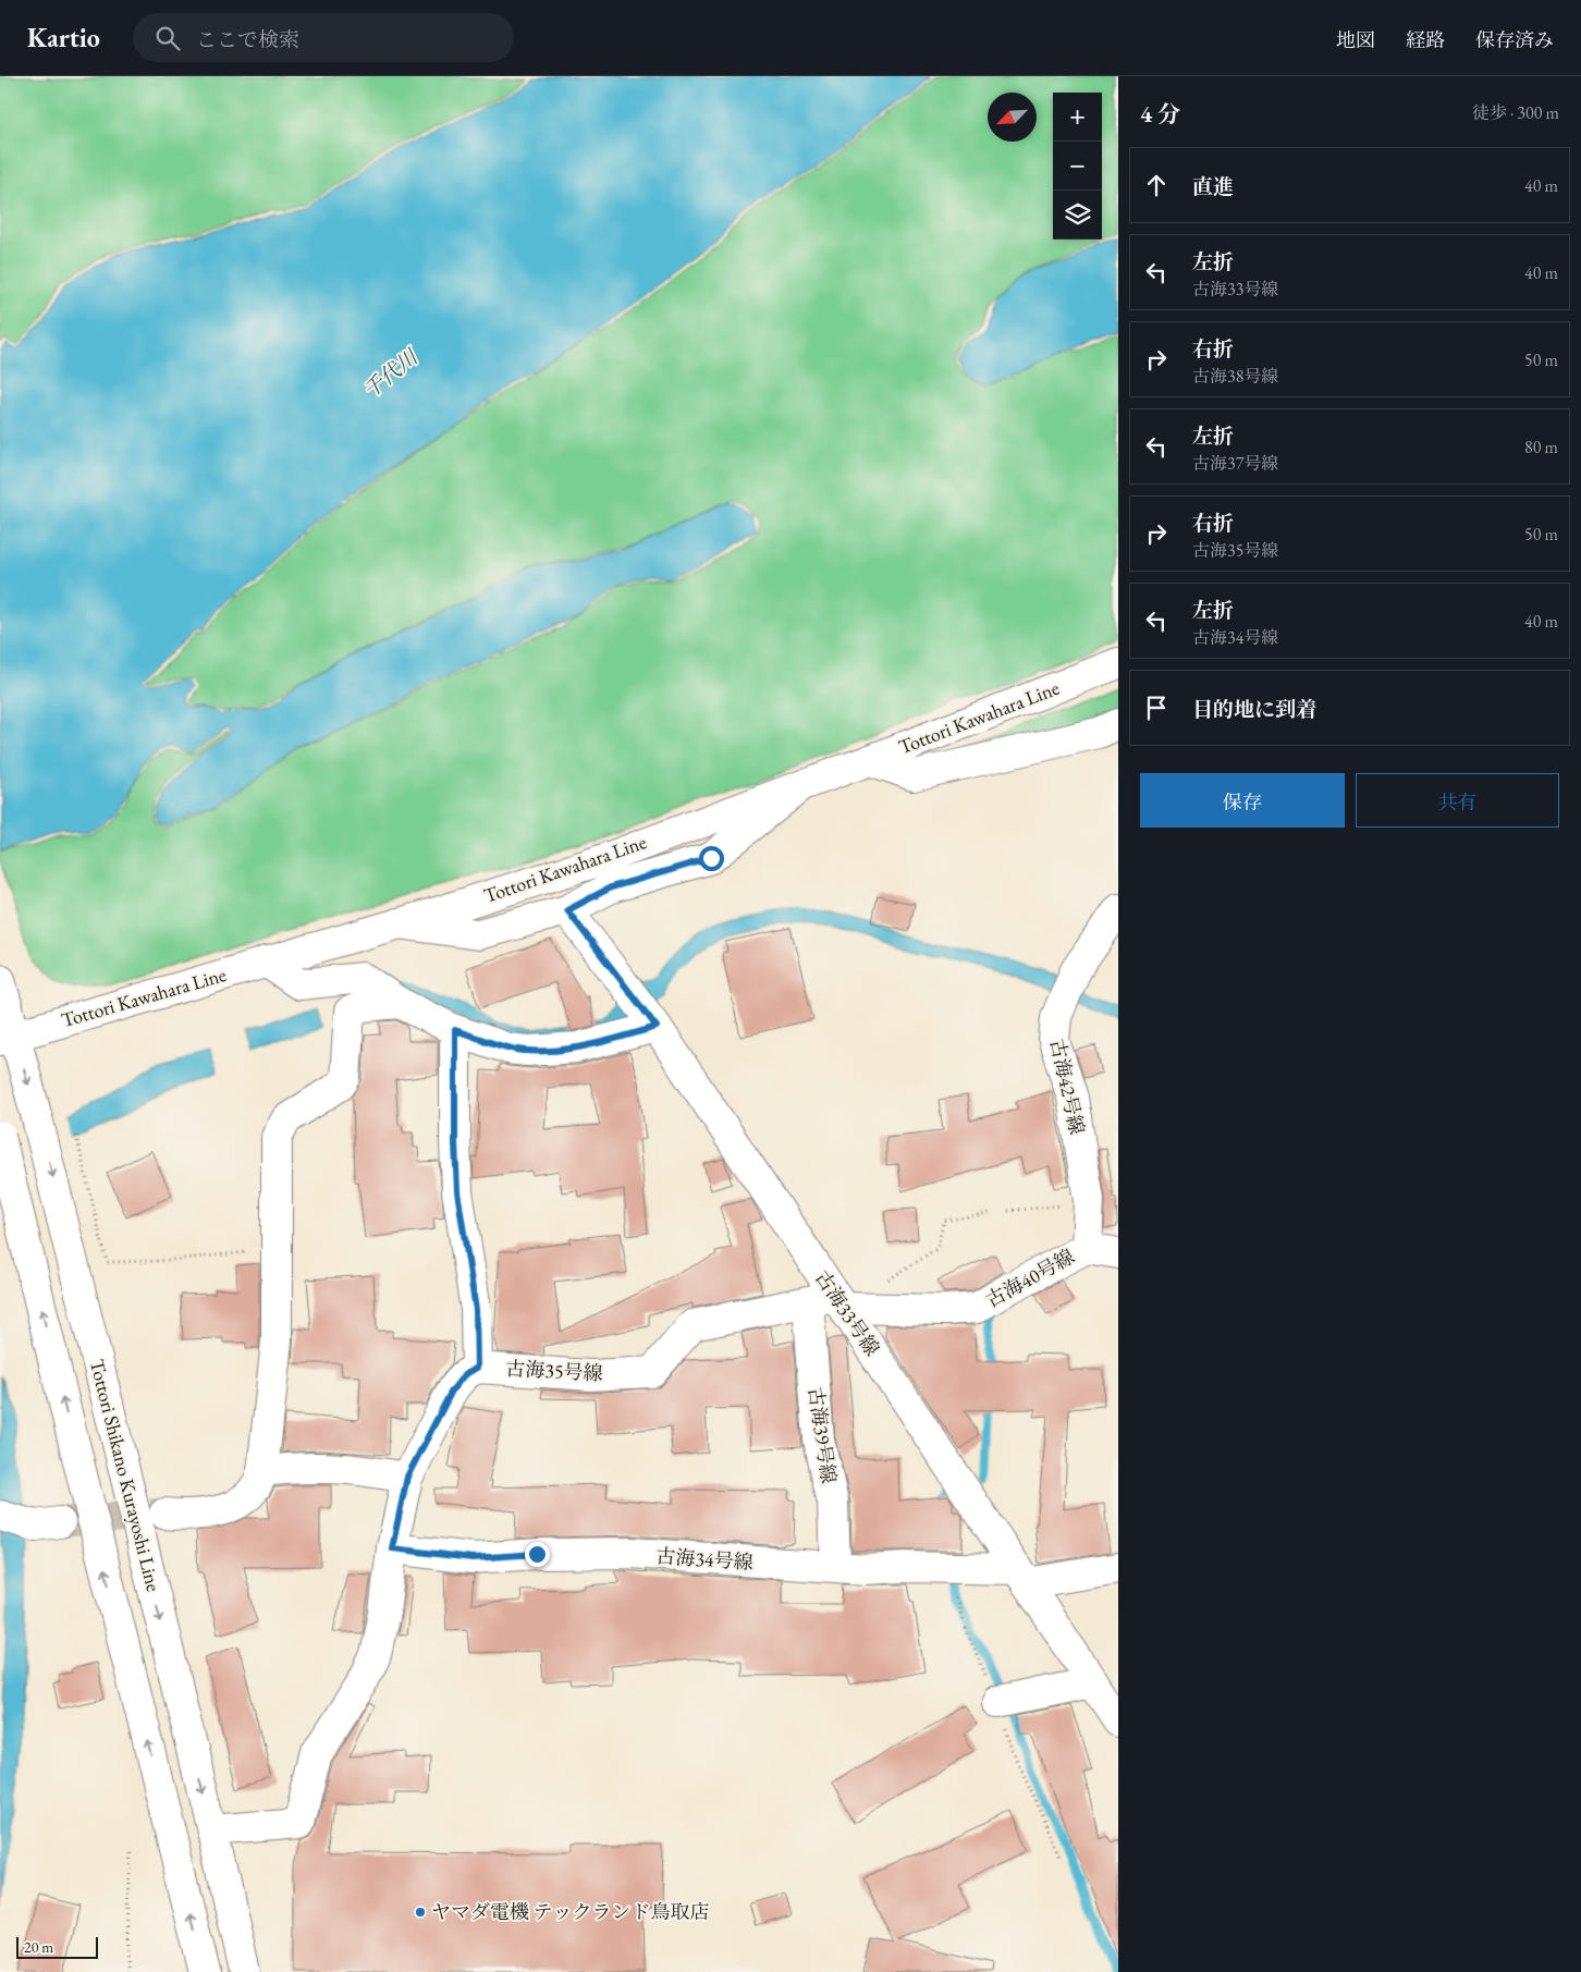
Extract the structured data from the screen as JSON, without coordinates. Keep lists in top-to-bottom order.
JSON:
{
  "streets": {
    "street": [
      "Tottori Kawahara Line",
      "古海42号線",
      "古海40号線",
      "古海33号線",
      "古海35号線",
      "古海39号線",
      "Tottori Shikano Kurayoshi Line",
      "古海34号線"
    ]
  },
  "crossings": [
    ["Tottori Kawahara Line", "Tottori Shikano Kurayoshi Line"],
    ["古海42号線", "古海40号線"],
    ["古海40号線", "古海33号線"],
    ["古海40号線", "古海35号線"],
    ["古海40号線", "古海39号線"],
    ["古海33号線", "古海35号線"],
    ["古海33号線", "古海39号線"],
    ["古海33号線", "古海34号線"],
    ["古海35号線", "古海39号線"],
    ["古海39号線", "古海34号線"]
  ],
  "water": ["千代川"],
  "places": ["ヤマダ電機 テックランド鳥取店"],
  "scale_bar": "20 m",
  "north": "bottom left",
  "page": {
    "header": "Kartio",
    "search": "ここで検索",
    "nav": ["地図", "経路", "保存済み"],
    "heading": ["4 分", "徒歩 · 300 m"],
    "map_buttons": ["+", "−"],
    "list": [
      ["直進", "40 m"],
      ["左折", "古海33号線", "40 m"],
      ["右折", "古海38号線", "50 m"],
      ["左折", "古海37号線", "80 m"],
      ["右折", "古海35号線", "50 m"],
      ["左折", "古海34号線", "40 m"],
      "目的地に到着"
    ],
    "buttons": ["保存", "共有"],
    "scale": "20 m"
  }
}
